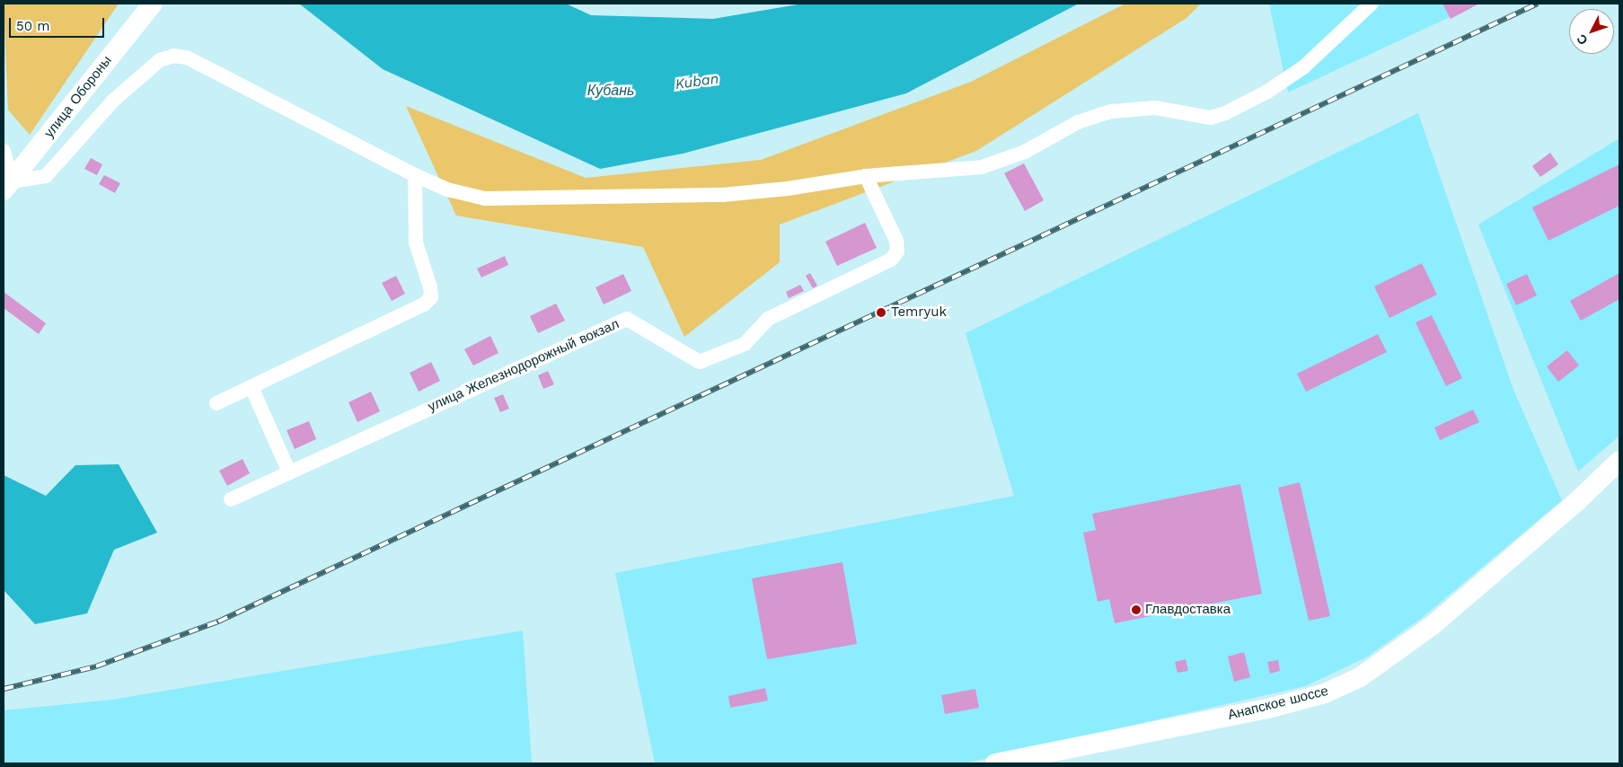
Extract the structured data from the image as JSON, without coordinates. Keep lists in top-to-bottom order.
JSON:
{
  "streets": {
    "street": ["улица Обороны", "улица Железнодорожный вокзал", "Анапское шоссе"]
  },
  "water": ["Kuban", "Кубань"],
  "places": ["Temryuk", "Главдоставка"],
  "scale_bar": "50 m",
  "north": "bottom left"
}
